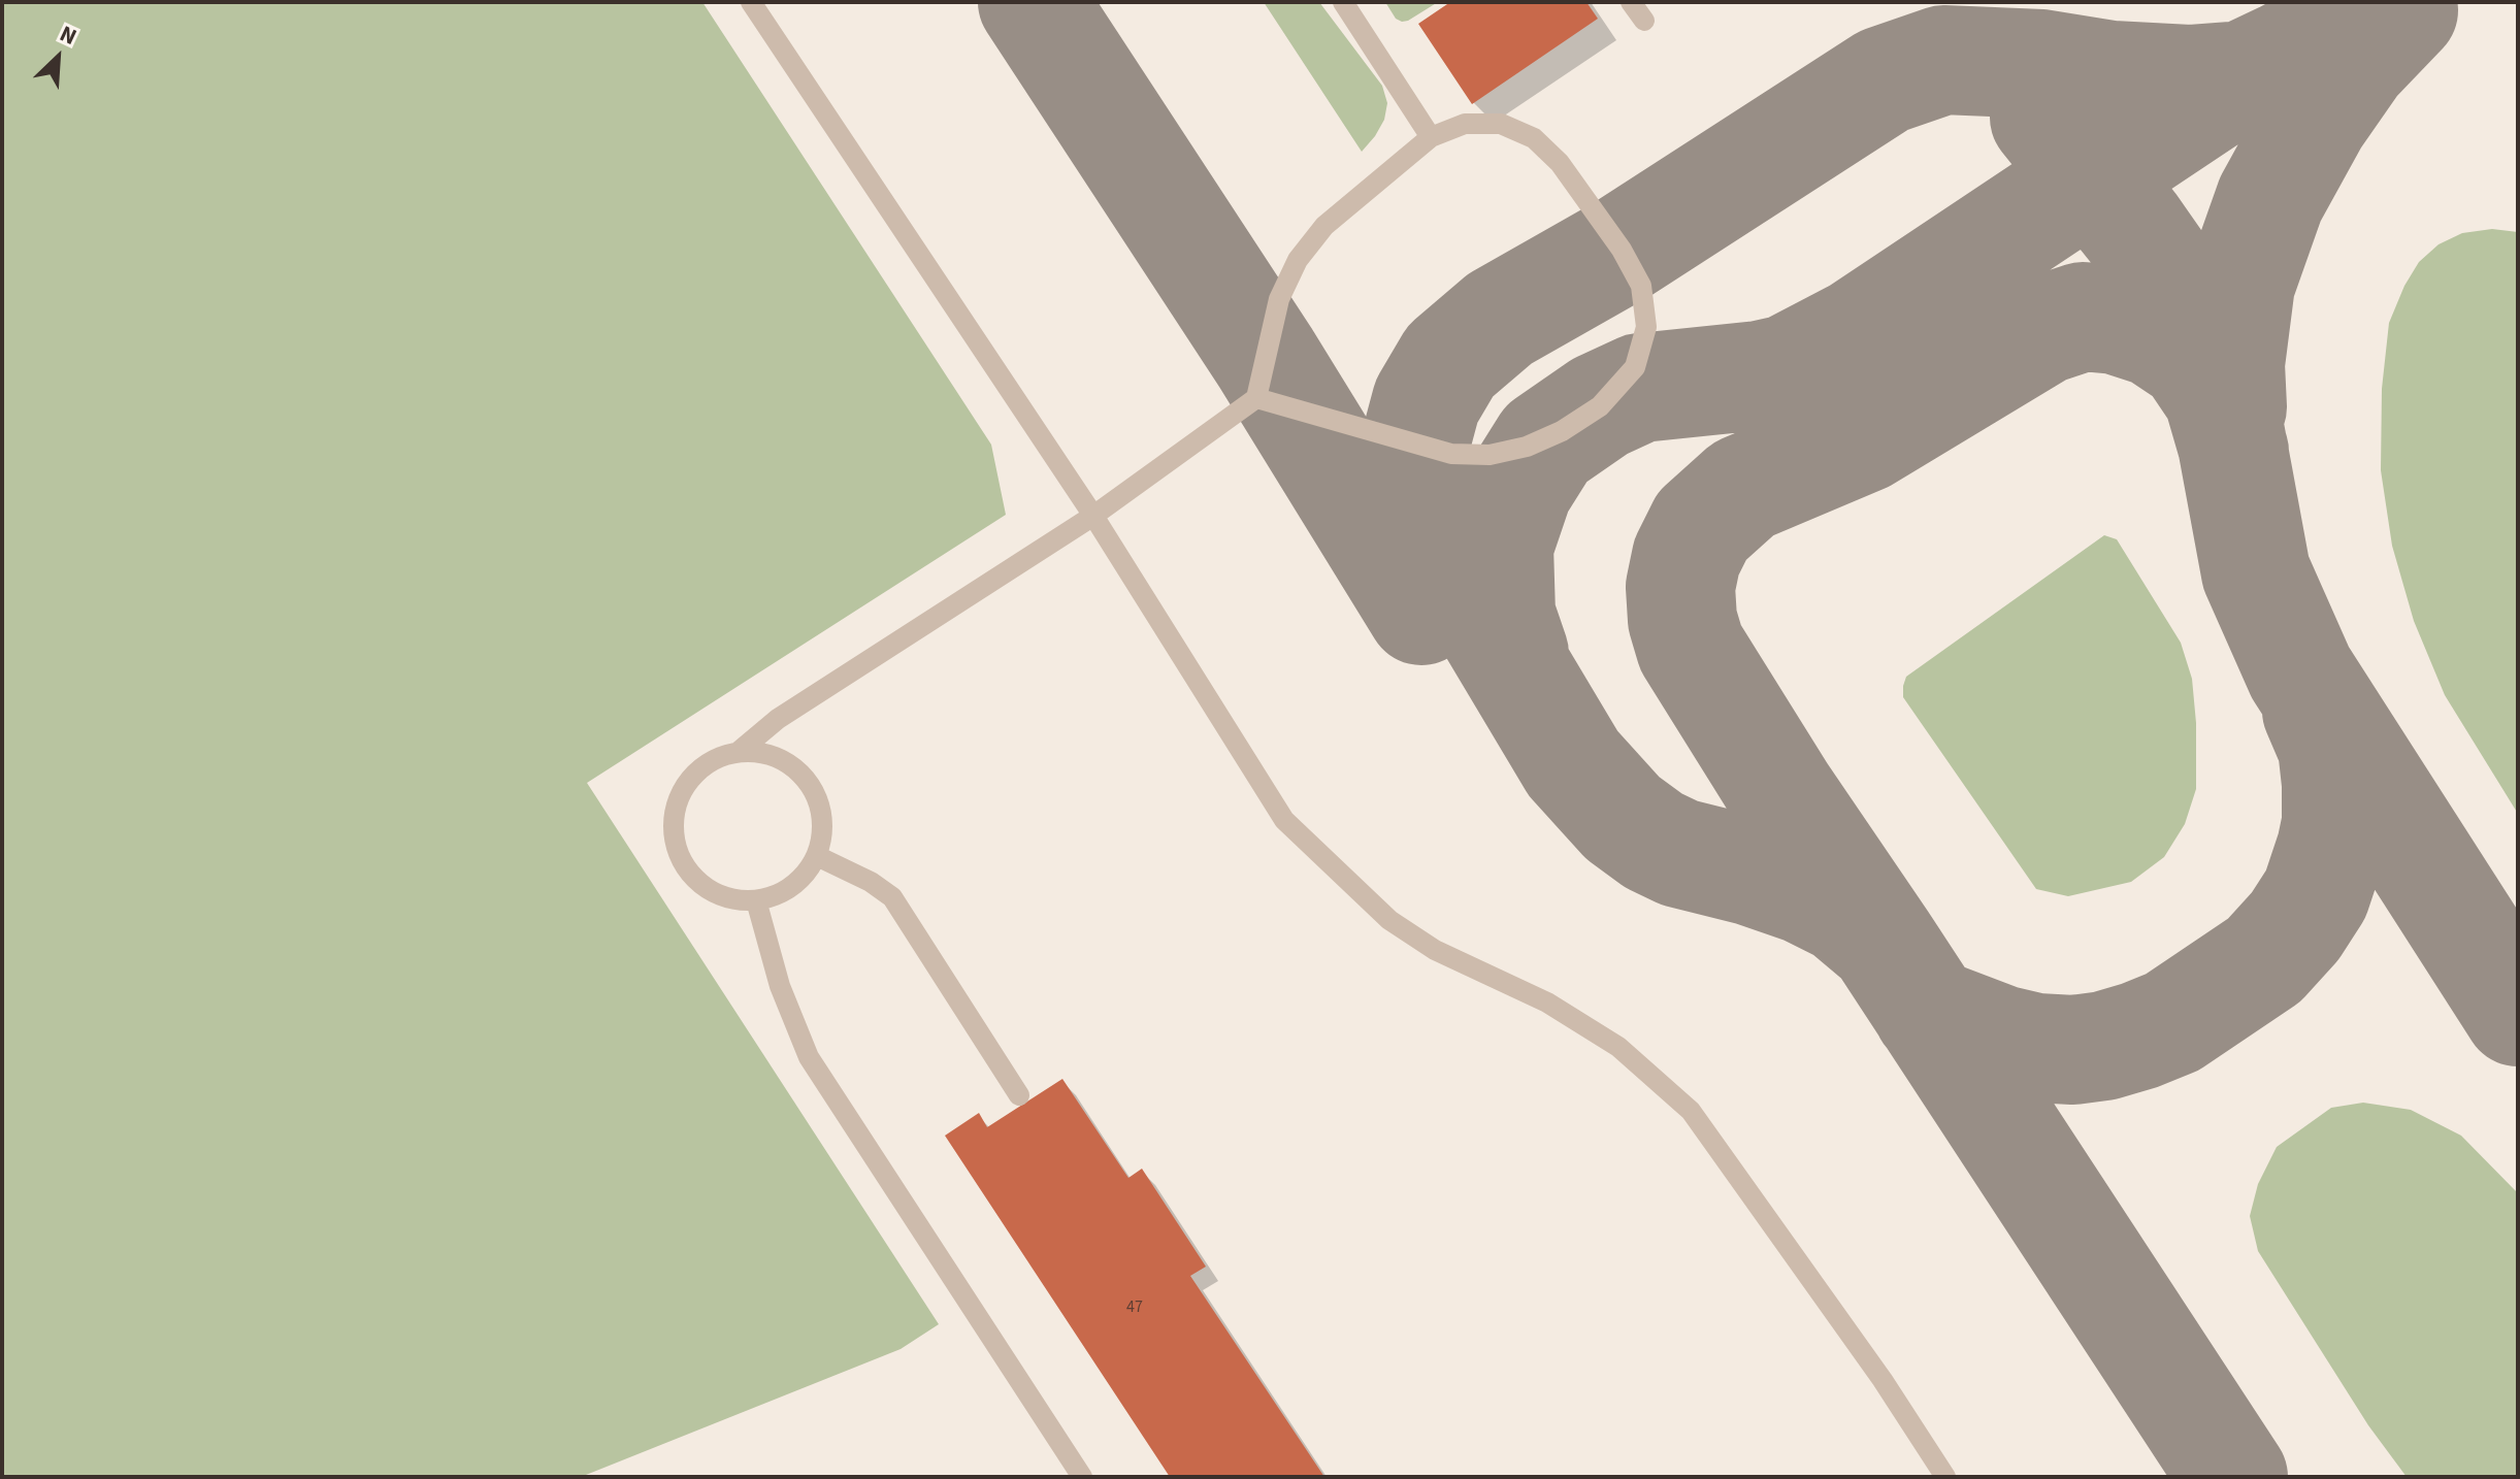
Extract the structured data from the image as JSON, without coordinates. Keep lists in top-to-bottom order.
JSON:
{
  "house_numbers": ["47"],
  "north": "top right"
}
